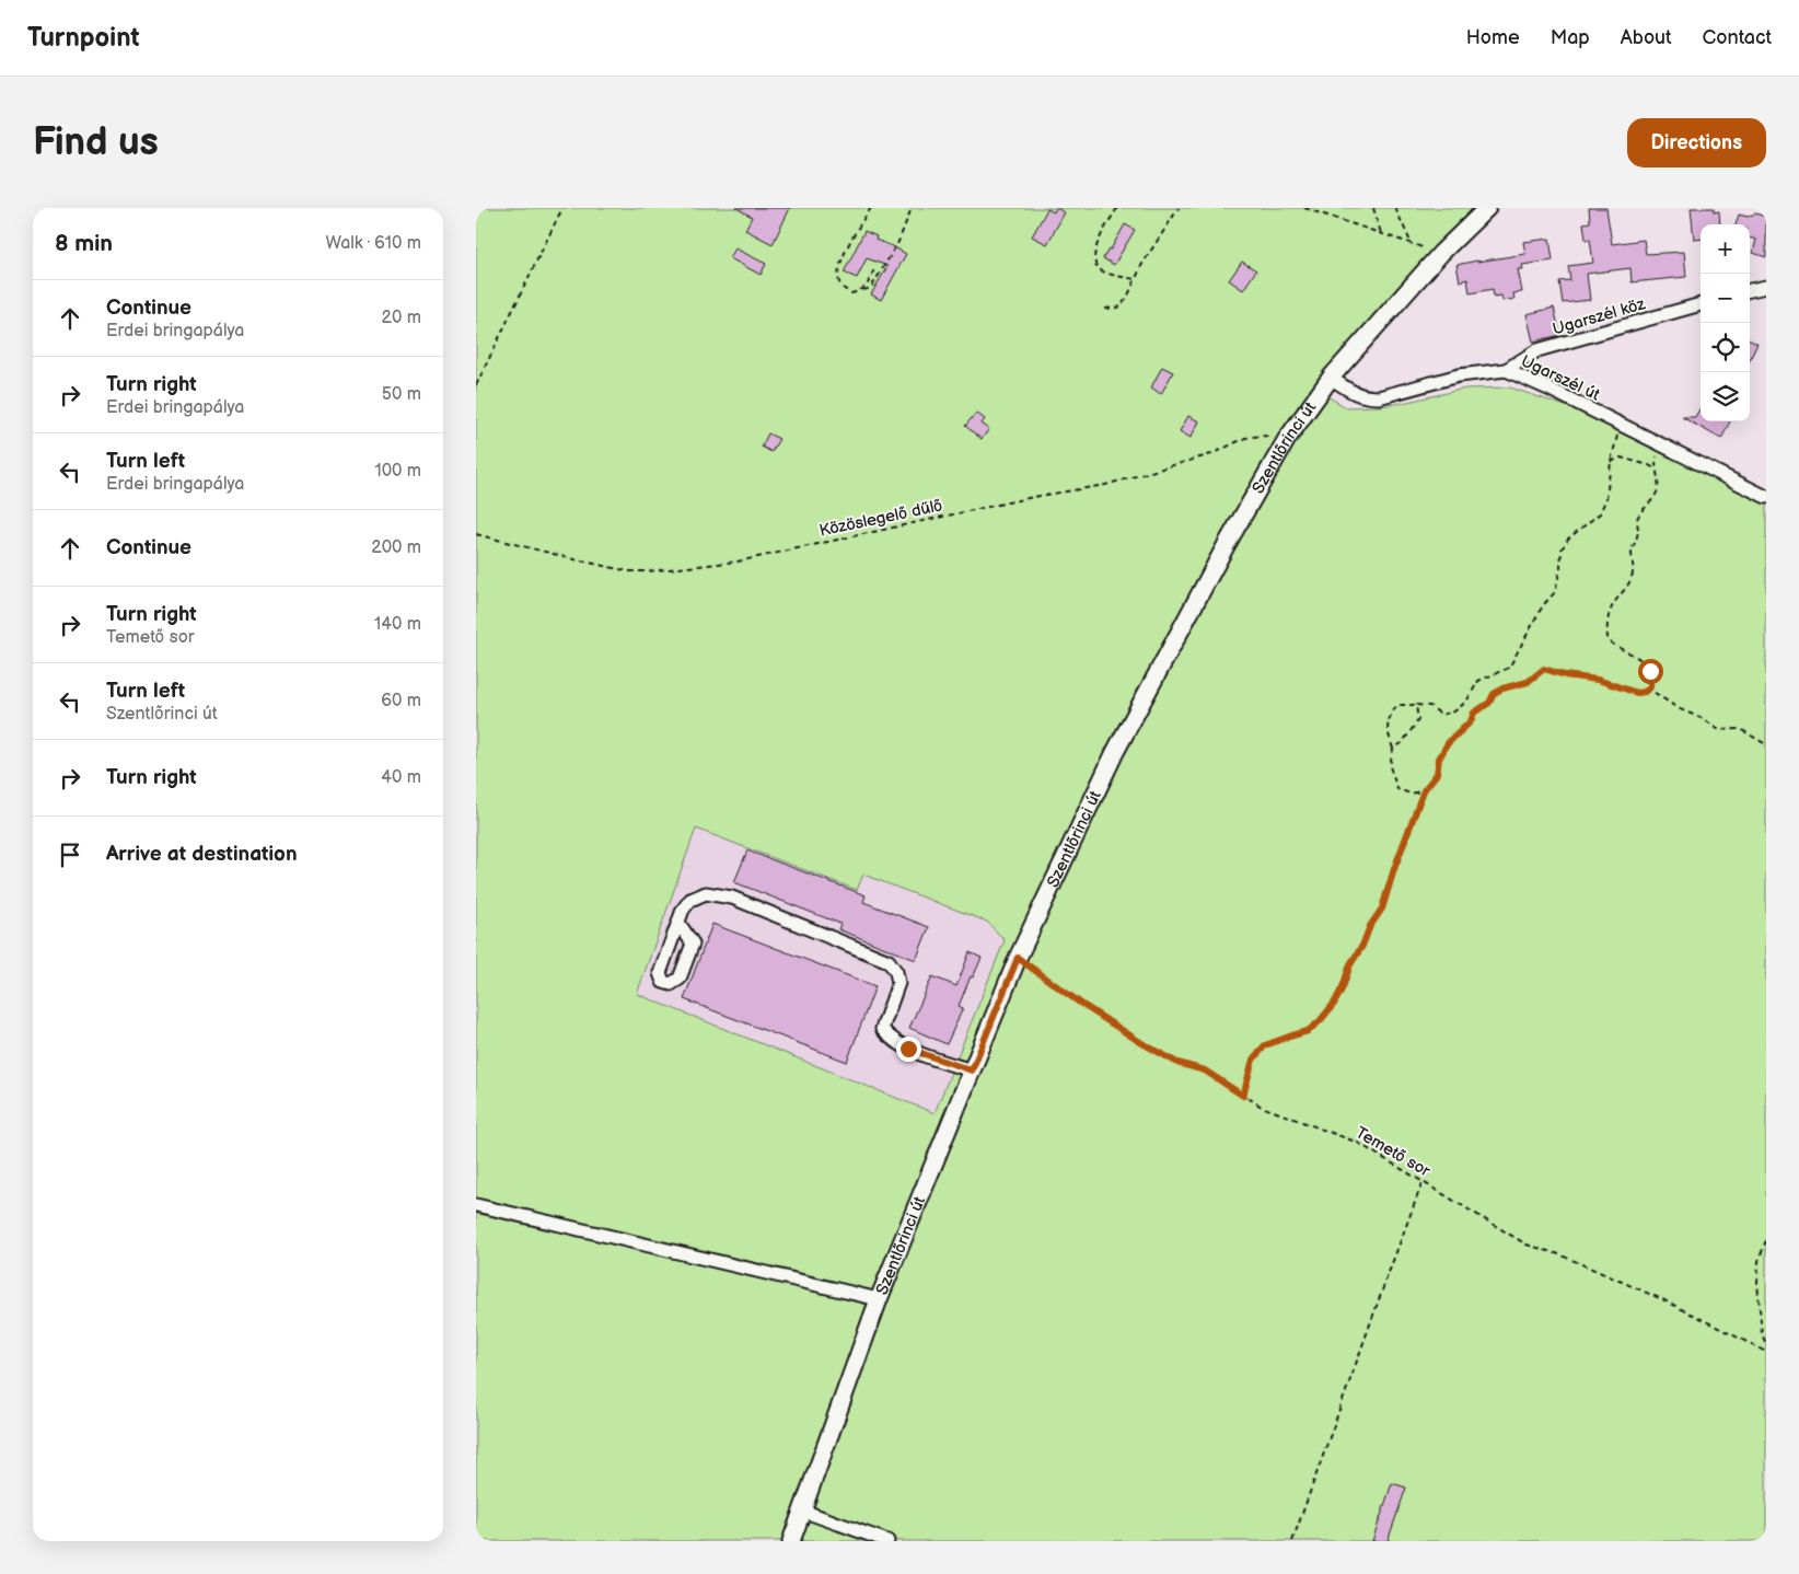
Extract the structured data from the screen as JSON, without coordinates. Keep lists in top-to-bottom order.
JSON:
{
  "streets": {
    "main road": ["Szentlőrinci út"],
    "street": ["Ugarszél köz", "Ugarszél út"],
    "path": ["Közöslegelő dűlő", "Temető sor"]
  },
  "crossings": [
    ["Ugarszél köz", "Ugarszél út"],
    ["Ugarszél út", "Szentlőrinci út"],
    ["Szentlőrinci út", "Közöslegelő dűlő"],
    ["Szentlőrinci út", "Temető sor"]
  ],
  "page": {
    "header": "Turnpoint",
    "nav": [
      "Home",
      "Map",
      "About",
      "Contact"
    ],
    "buttons": "Directions",
    "title": "Find us",
    "heading": ["8 min", "Walk · 610 m"],
    "map_buttons": ["+", "−"],
    "list": [
      ["Continue", "Erdei bringapálya", "20 m"],
      ["Turn right", "Erdei bringapálya", "50 m"],
      ["Turn left", "Erdei bringapálya", "100 m"],
      ["Continue", "200 m"],
      ["Turn right", "Temető sor", "140 m"],
      ["Turn left", "Szentlőrinci út", "60 m"],
      ["Turn right", "40 m"],
      "Arrive at destination"
    ]
  }
}
